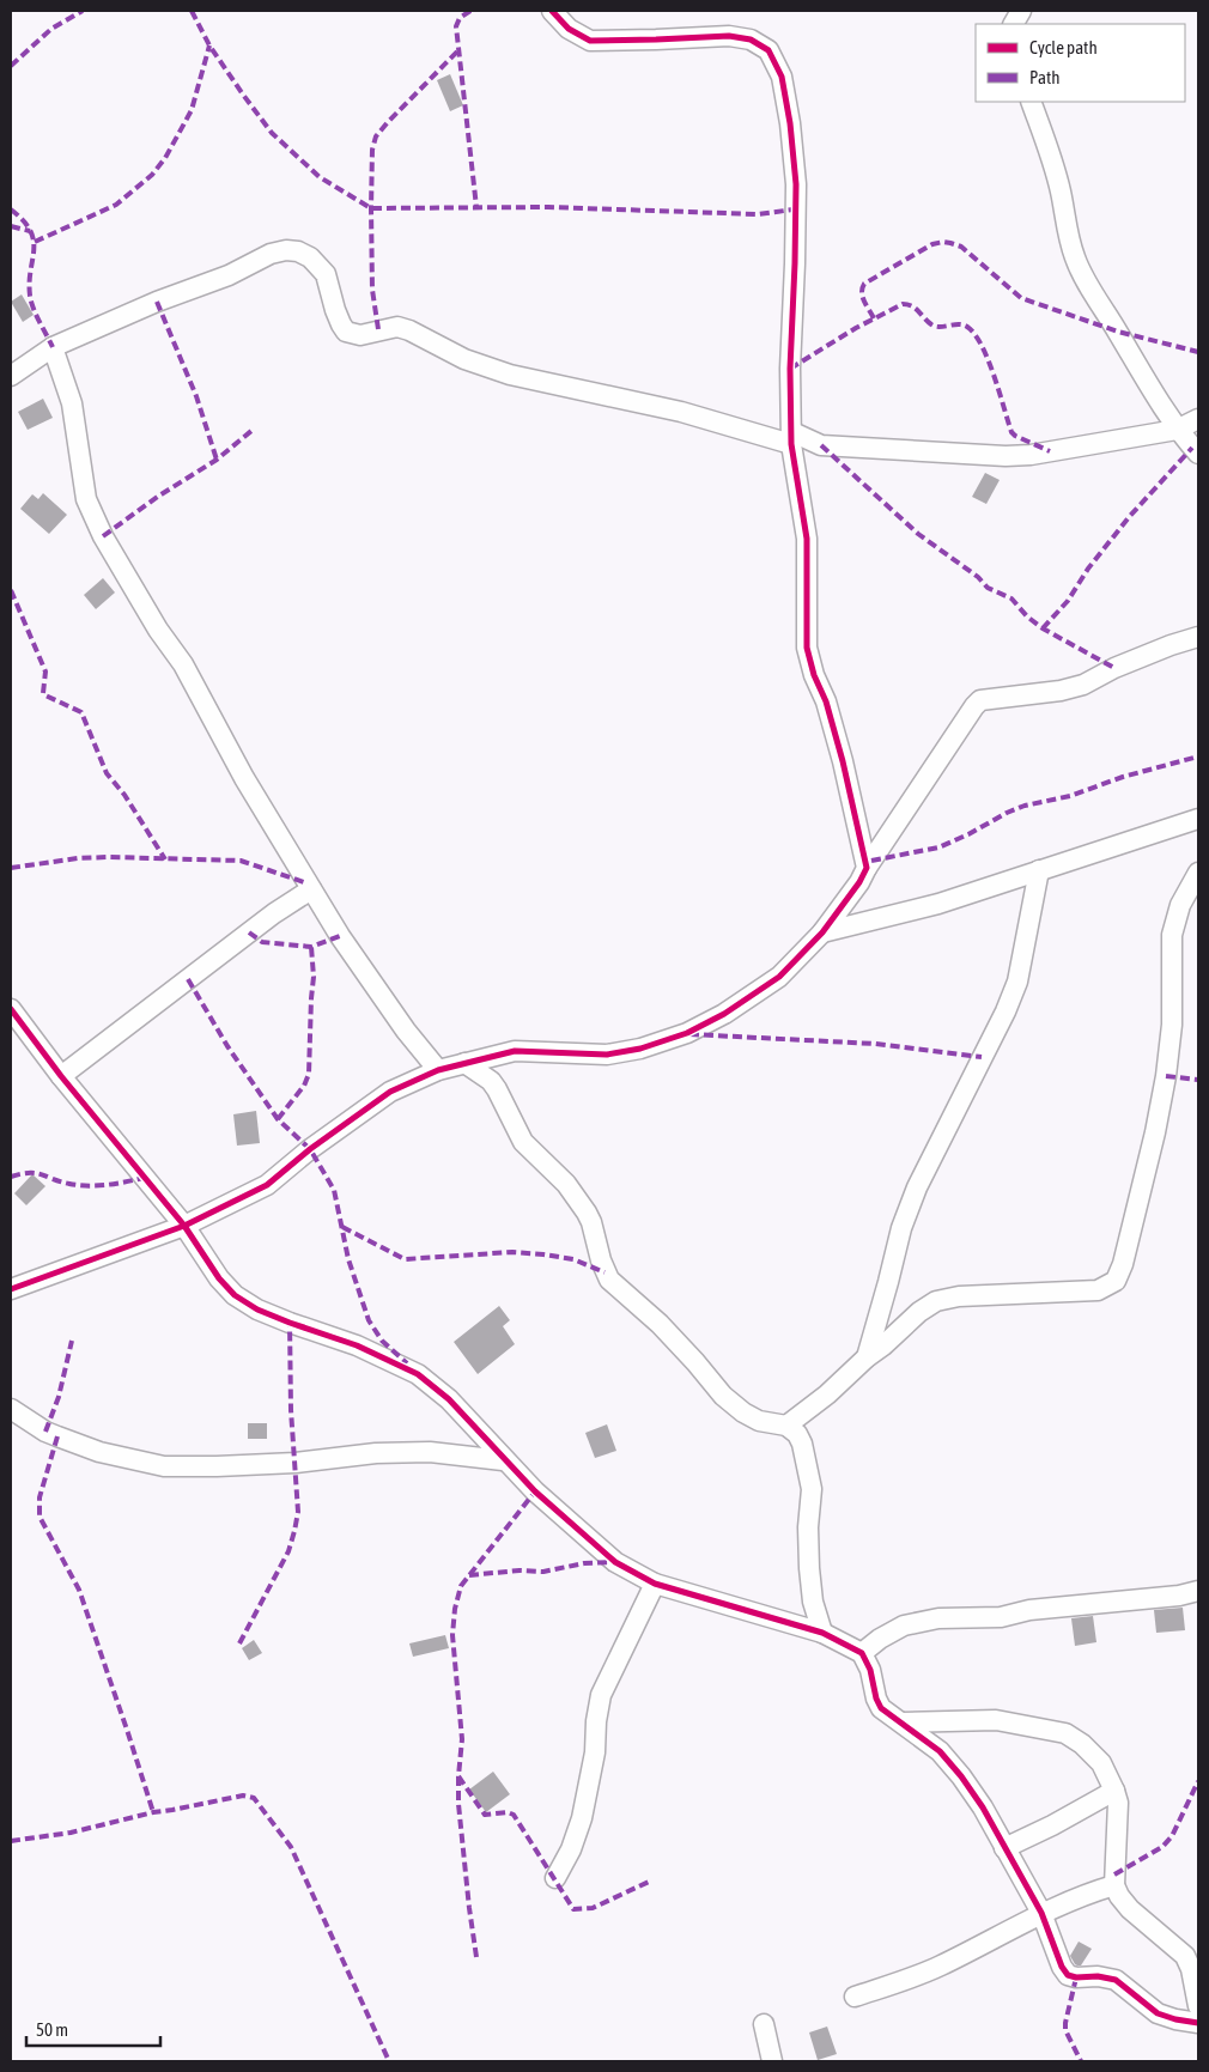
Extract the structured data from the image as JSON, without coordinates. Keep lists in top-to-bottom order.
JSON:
{
  "legend": ["Cycle path", "Path"],
  "scale_bar": "50 m"
}
